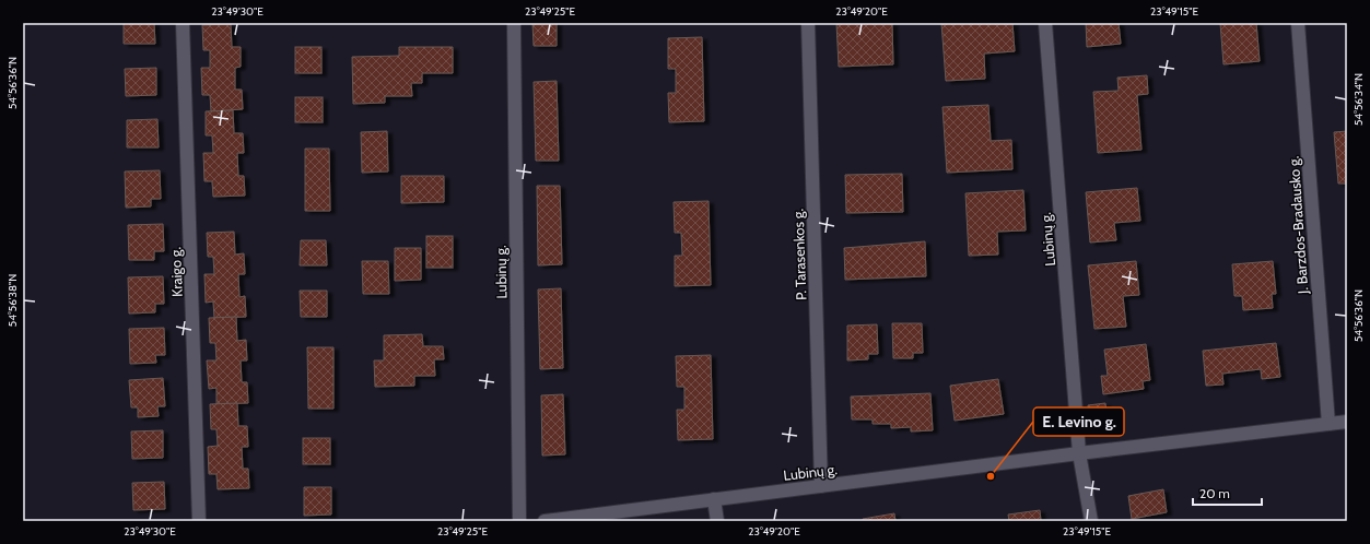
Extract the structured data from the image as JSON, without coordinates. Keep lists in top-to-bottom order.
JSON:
{
  "streets": {
    "street": [
      "J. Barzdos-Bradausko g.",
      "Lubinų g.",
      "P. Tarasenkos g.",
      "Kraigo g."
    ]
  },
  "crossings": [
    ["J. Barzdos-Bradausko g.", "Lubinų g."],
    ["Lubinų g.", "P. Tarasenkos g."]
  ],
  "places": ["E. Levino g."],
  "scale_bar": "20 m",
  "coordinates": [
    "23°49'30\"E",
    "23°49'25\"E",
    "23°49'20\"E",
    "23°49'15\"E",
    "54°56'36\"N",
    "54°56'34\"N",
    "54°56'38\"N"
  ]
}
